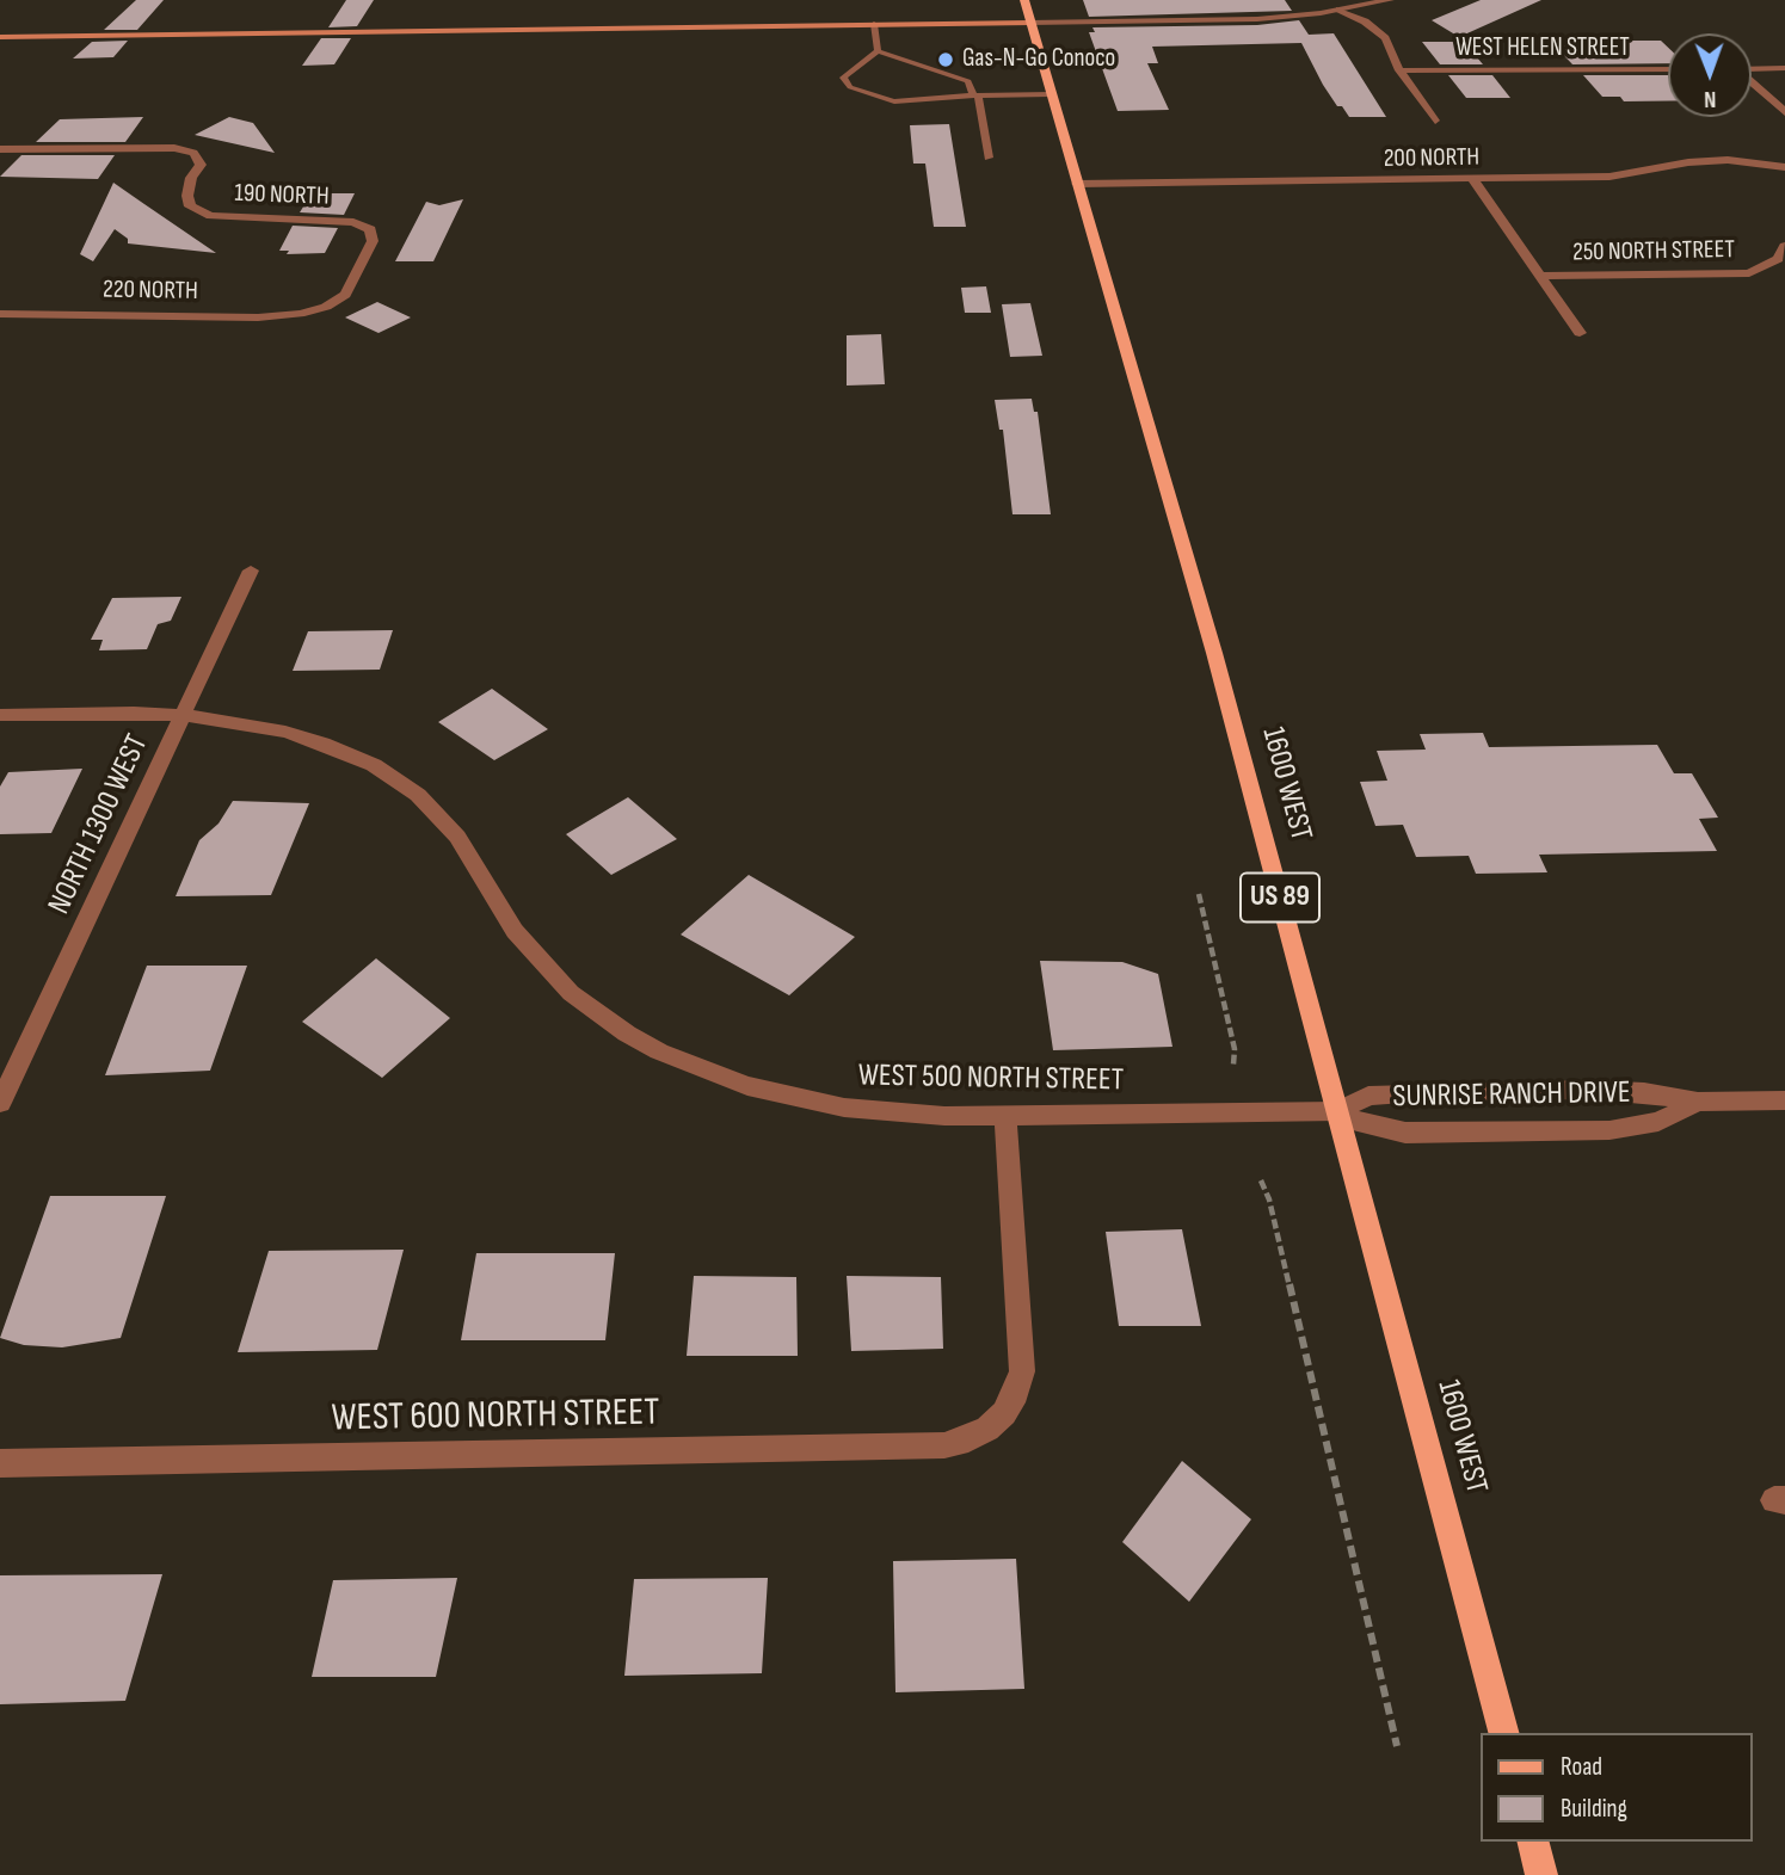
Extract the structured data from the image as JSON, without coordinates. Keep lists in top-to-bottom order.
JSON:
{
  "streets": {
    "main road": ["1600 WEST", "US 89"],
    "street": [
      "WEST HELEN STREET",
      "200 NORTH",
      "190 NORTH",
      "250 NORTH STREET",
      "220 NORTH",
      "NORTH 1300 WEST",
      "WEST 500 NORTH STREET",
      "SUNRISE RANCH DRIVE",
      "WEST 600 NORTH STREET"
    ]
  },
  "crossings": [
    ["200 NORTH", "1600 WEST"],
    ["190 NORTH", "220 NORTH"],
    ["1600 WEST", "WEST 500 NORTH STREET"],
    ["1600 WEST", "SUNRISE RANCH DRIVE"],
    ["NORTH 1300 WEST", "WEST 500 NORTH STREET"],
    ["WEST 500 NORTH STREET", "SUNRISE RANCH DRIVE"],
    ["WEST 500 NORTH STREET", "WEST 600 NORTH STREET"]
  ],
  "places": ["Gas-N-Go Conoco"],
  "legend": ["Road", "Building"],
  "north": "bottom"
}
